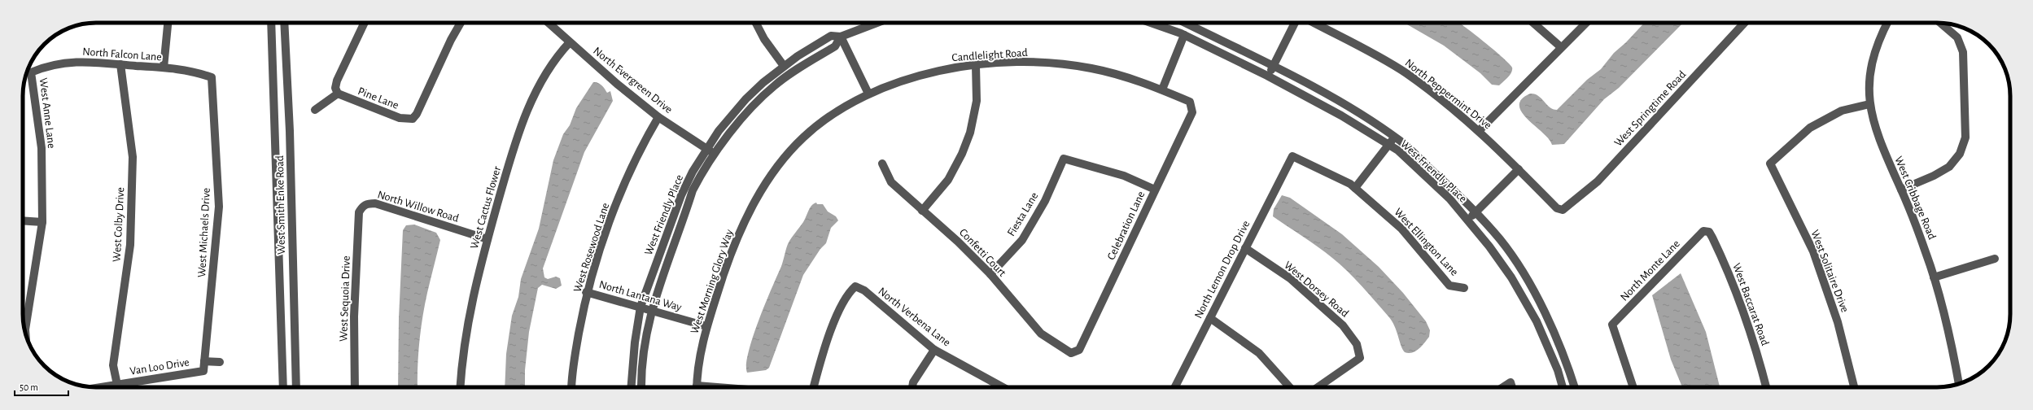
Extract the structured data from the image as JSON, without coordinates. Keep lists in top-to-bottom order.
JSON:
{
  "streets": {
    "street": [
      "North Falcon Lane",
      "Candlelight Road",
      "North Evergreen Drive",
      "North Peppermint Drive",
      "Pine Lane",
      "West Springtime Road",
      "West Anne Lane",
      "West Friendly Place",
      "West Cribbage Road",
      "West Smith Enke Road",
      "North Willow Road",
      "West Cactus Flower",
      "Fiesta Lane",
      "West Colby Drive",
      "Celebration Lane",
      "West Michaels Drive",
      "West Ellington Lane",
      "West Rosewood Lane",
      "Confetti Court",
      "North Lemon Drop Drive",
      "North Monte Lane",
      "West Solitaire Drive",
      "West Morning Glory Way",
      "West Dorsey Road",
      "North Lantana Way",
      "West Sequoia Drive",
      "West Baccarat Road",
      "North Verbena Lane",
      "Van Loo Drive"
    ]
  },
  "crossings": [
    ["North Falcon Lane", "West Anne Lane"],
    ["North Falcon Lane", "West Colby Drive"],
    ["North Falcon Lane", "West Michaels Drive"],
    ["Candlelight Road", "Celebration Lane"],
    ["Candlelight Road", "West Morning Glory Way"],
    ["North Evergreen Drive", "West Friendly Place"],
    ["North Evergreen Drive", "West Cactus Flower"],
    ["North Evergreen Drive", "West Rosewood Lane"],
    ["North Peppermint Drive", "West Springtime Road"],
    ["West Friendly Place", "North Lantana Way"],
    ["West Cribbage Road", "West Solitaire Drive"],
    ["North Willow Road", "West Cactus Flower"],
    ["North Willow Road", "West Sequoia Drive"],
    ["Fiesta Lane", "Celebration Lane"],
    ["Fiesta Lane", "Confetti Court"],
    ["West Colby Drive", "Van Loo Drive"],
    ["Celebration Lane", "Confetti Court"],
    ["West Michaels Drive", "Van Loo Drive"],
    ["West Ellington Lane", "North Lemon Drop Drive"],
    ["West Rosewood Lane", "North Lantana Way"],
    ["North Lemon Drop Drive", "West Dorsey Road"],
    ["North Monte Lane", "West Baccarat Road"],
    ["West Morning Glory Way", "North Lantana Way"]
  ],
  "scale_bar": "50 m"
}
